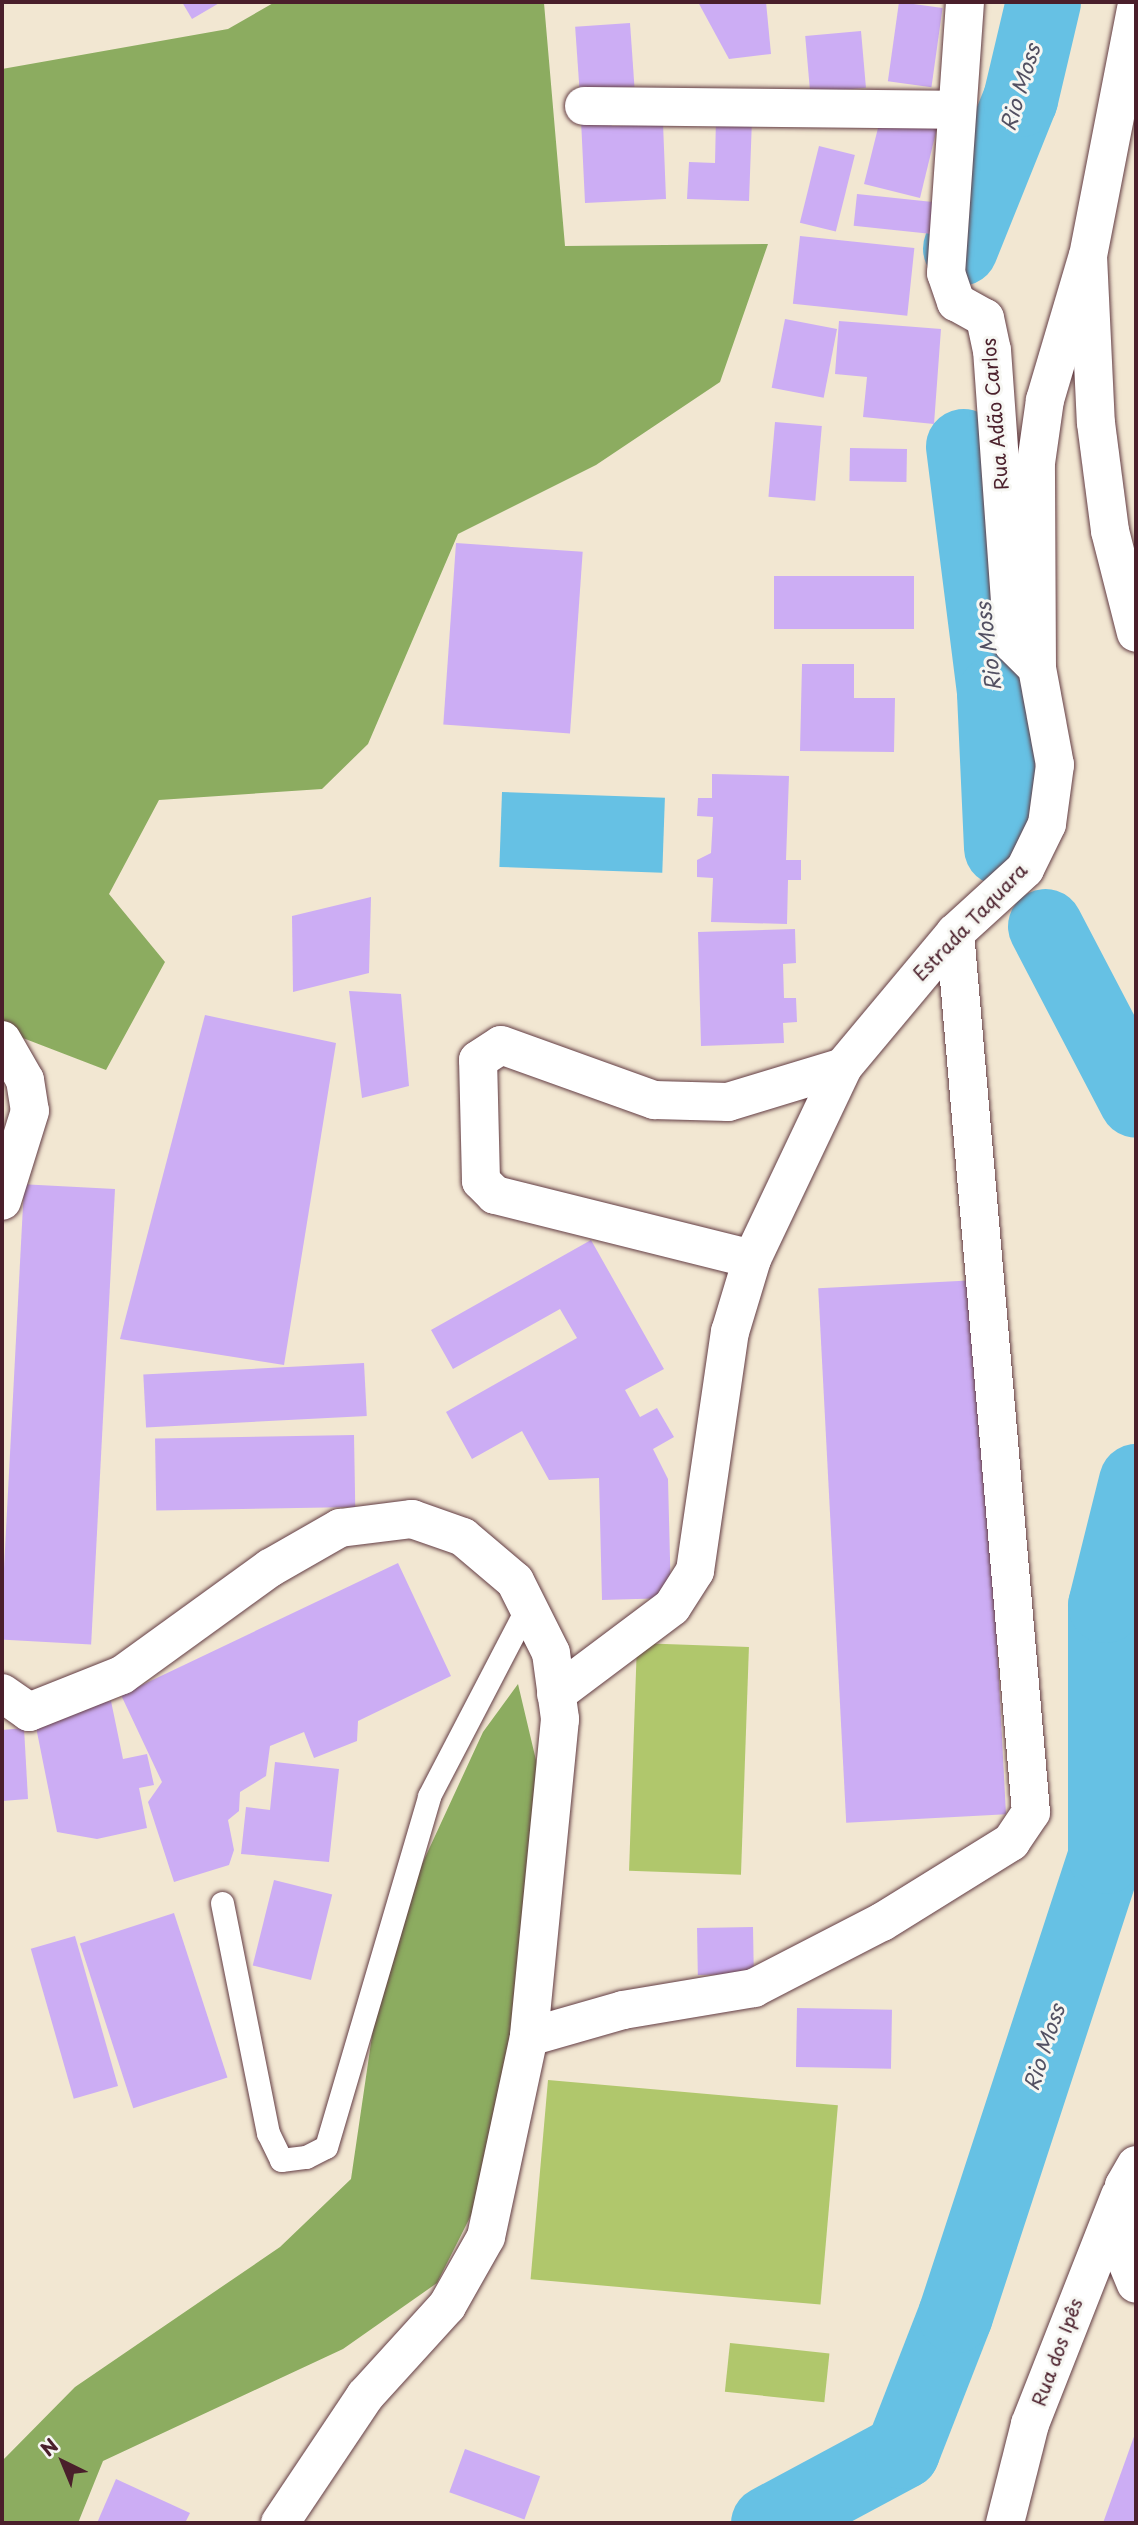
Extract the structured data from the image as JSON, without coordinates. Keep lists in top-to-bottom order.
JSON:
{
  "streets": {
    "street": ["Rua Adão Carlos", "Estrada Taquara", "Rua dos Ipês"]
  },
  "crossings": [
    ["Rua Adão Carlos", "Estrada Taquara"]
  ],
  "water": ["Rio Moss"],
  "north": "top left"
}
